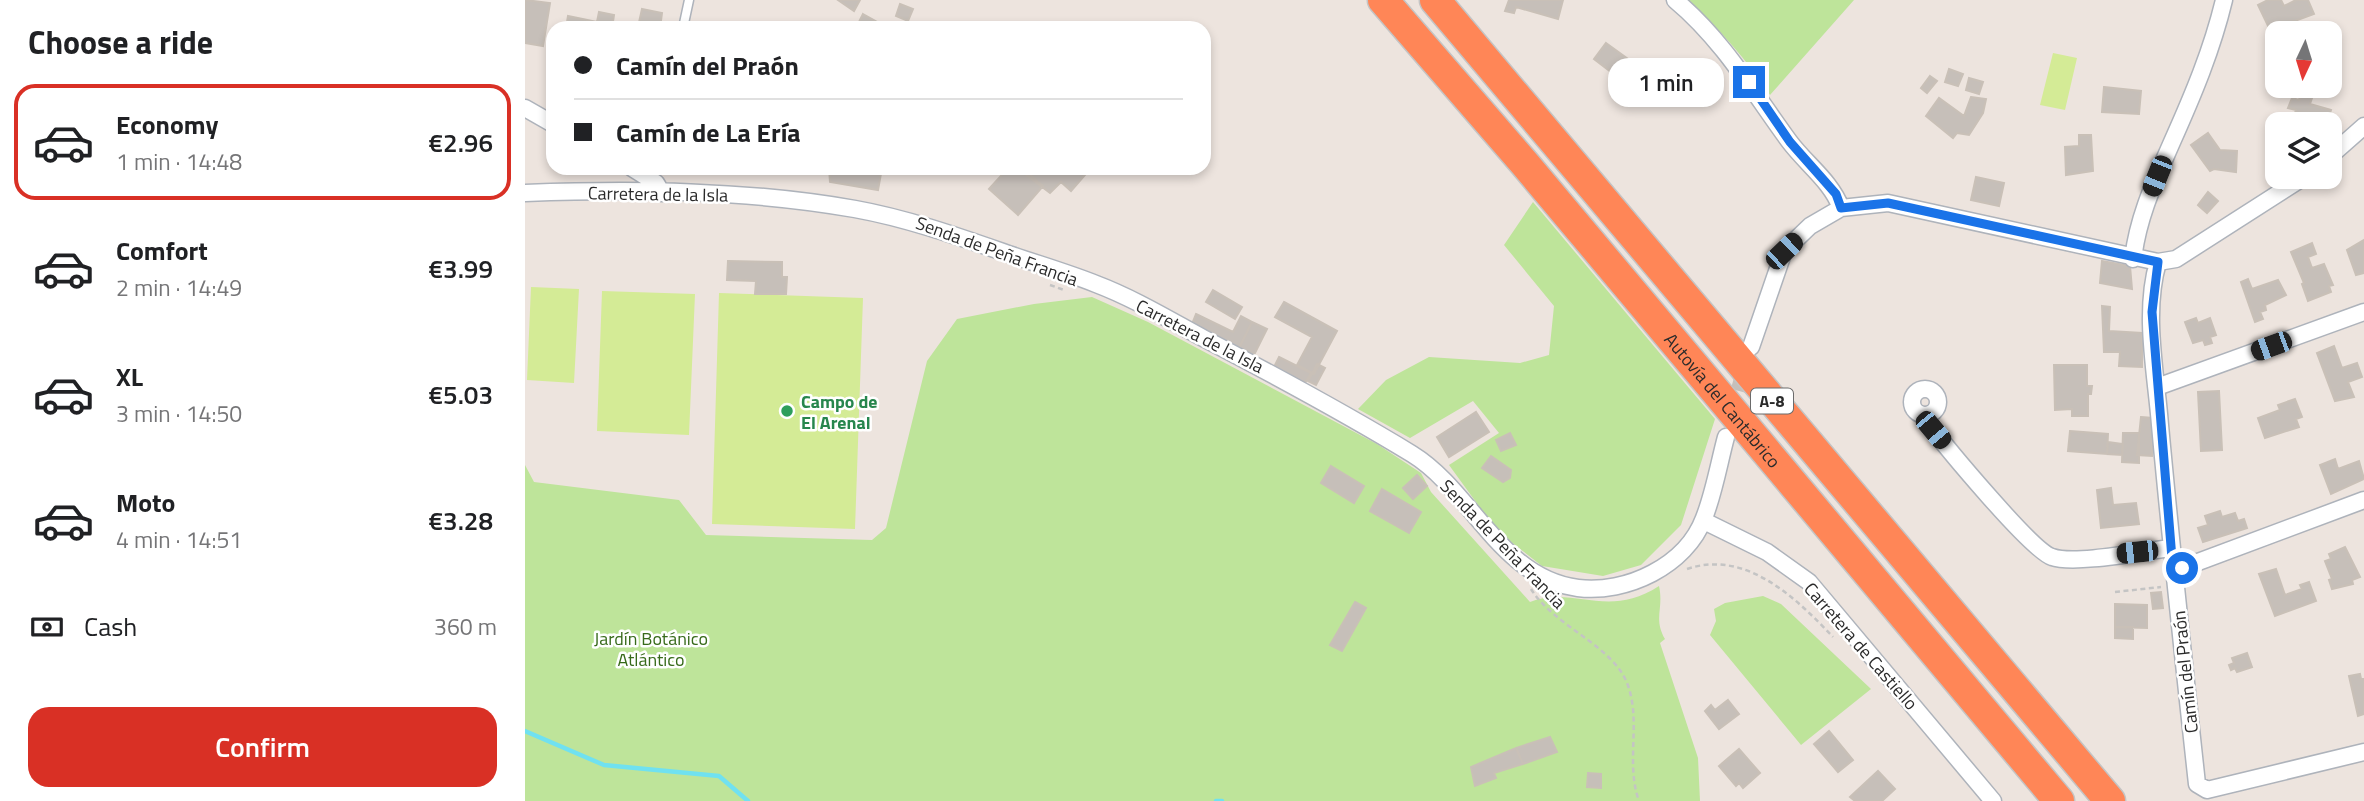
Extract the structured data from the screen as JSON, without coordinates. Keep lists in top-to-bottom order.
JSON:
{
  "streets": {
    "highway": ["Autovía del Cantábrico", "A-8"],
    "street": ["Carretera de la Isla", "Carretera de Castiello", "Camín del Praón"],
    "path": ["Senda de Peña Francia"]
  },
  "crossings": [
    ["Carretera de la Isla", "Carretera de Castiello"]
  ],
  "parks": ["Jardín Botánico Atlántico"],
  "places": ["Campo de El Arenal"],
  "north": "bottom",
  "page": {
    "heading": "Choose a ride",
    "banner": ["Camín del Praón", "Camín de La Ería"],
    "bubble": "1 min",
    "list": [
      {
        "name": "Economy",
        "note": "1 min · 14:48",
        "value": "€2.96"
      },
      {
        "name": "Comfort",
        "note": "2 min · 14:49",
        "value": "€3.99"
      },
      {
        "name": "XL",
        "note": "3 min · 14:50",
        "value": "€5.03"
      },
      {
        "name": "Moto",
        "note": "4 min · 14:51",
        "value": "€3.28"
      }
    ],
    "pay": ["Cash", "360 m"],
    "buttons": "Confirm"
  }
}
